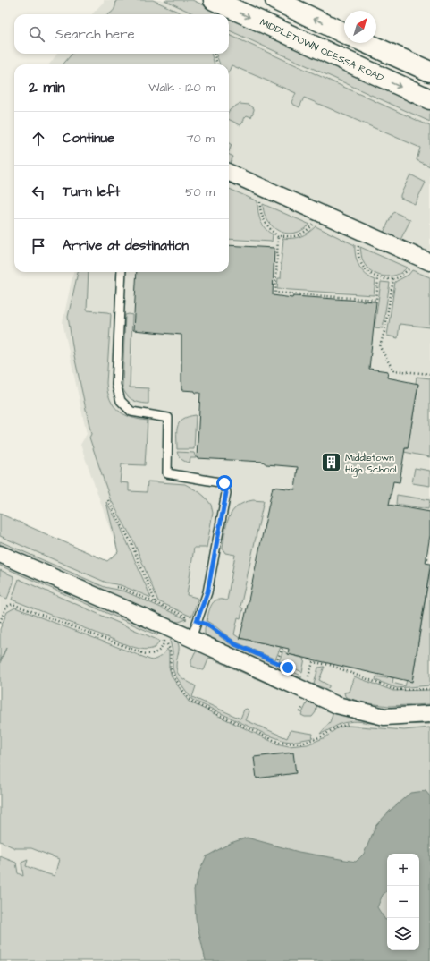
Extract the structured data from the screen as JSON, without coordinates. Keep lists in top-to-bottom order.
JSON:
{
  "streets": {
    "main road": ["MIDDLETOWN ODESSA ROAD"]
  },
  "places": {
    "building": ["Middletown High School"]
  },
  "north": "top right",
  "page": {
    "search": "Search here",
    "heading": ["2 min", "Walk · 120 m"],
    "list": [
      ["Continue", "70 m"],
      ["Turn left", "50 m"],
      "Arrive at destination"
    ],
    "map_buttons": ["+", "−"]
  }
}
